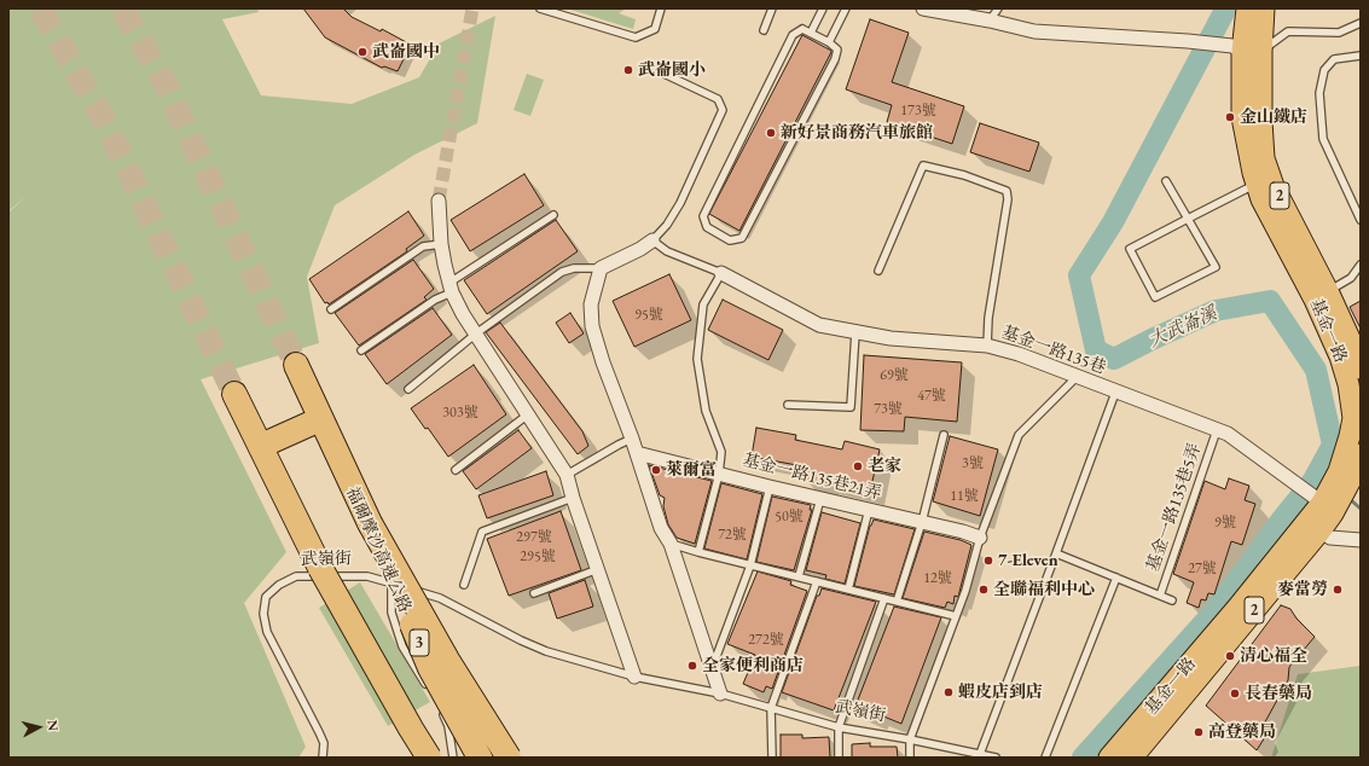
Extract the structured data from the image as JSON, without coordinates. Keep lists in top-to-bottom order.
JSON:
{
  "streets": {
    "highway": ["福爾摩沙高速公路", "3"],
    "main road": ["2", "基金一路"],
    "street": ["基金一路135巷", "基金一路135巷21弄"],
    "lane": ["基金一路135巷5弄", "武嶺街"]
  },
  "crossings": [
    ["基金一路", "基金一路135巷"],
    ["基金一路135巷", "基金一路135巷5弄"]
  ],
  "water": ["大武崙溪"],
  "places": [
    "武崙國中",
    "武崙國小",
    "金山鐵店",
    "新好景商務汽車旅館",
    "老家",
    "萊爾富",
    "7-Eleven",
    "全聯福利中心",
    "麥當勞",
    "清心福全",
    "全家便利商店",
    "蝦皮店到店",
    "長春藥局",
    "高登藥局"
  ],
  "house_numbers": [
    "173號",
    "95號",
    "69號",
    "47號",
    "73號",
    "303號",
    "3號",
    "11號",
    "50號",
    "9號",
    "72號",
    "297號",
    "295號",
    "27號",
    "12號",
    "272號"
  ],
  "north": "right"
}
